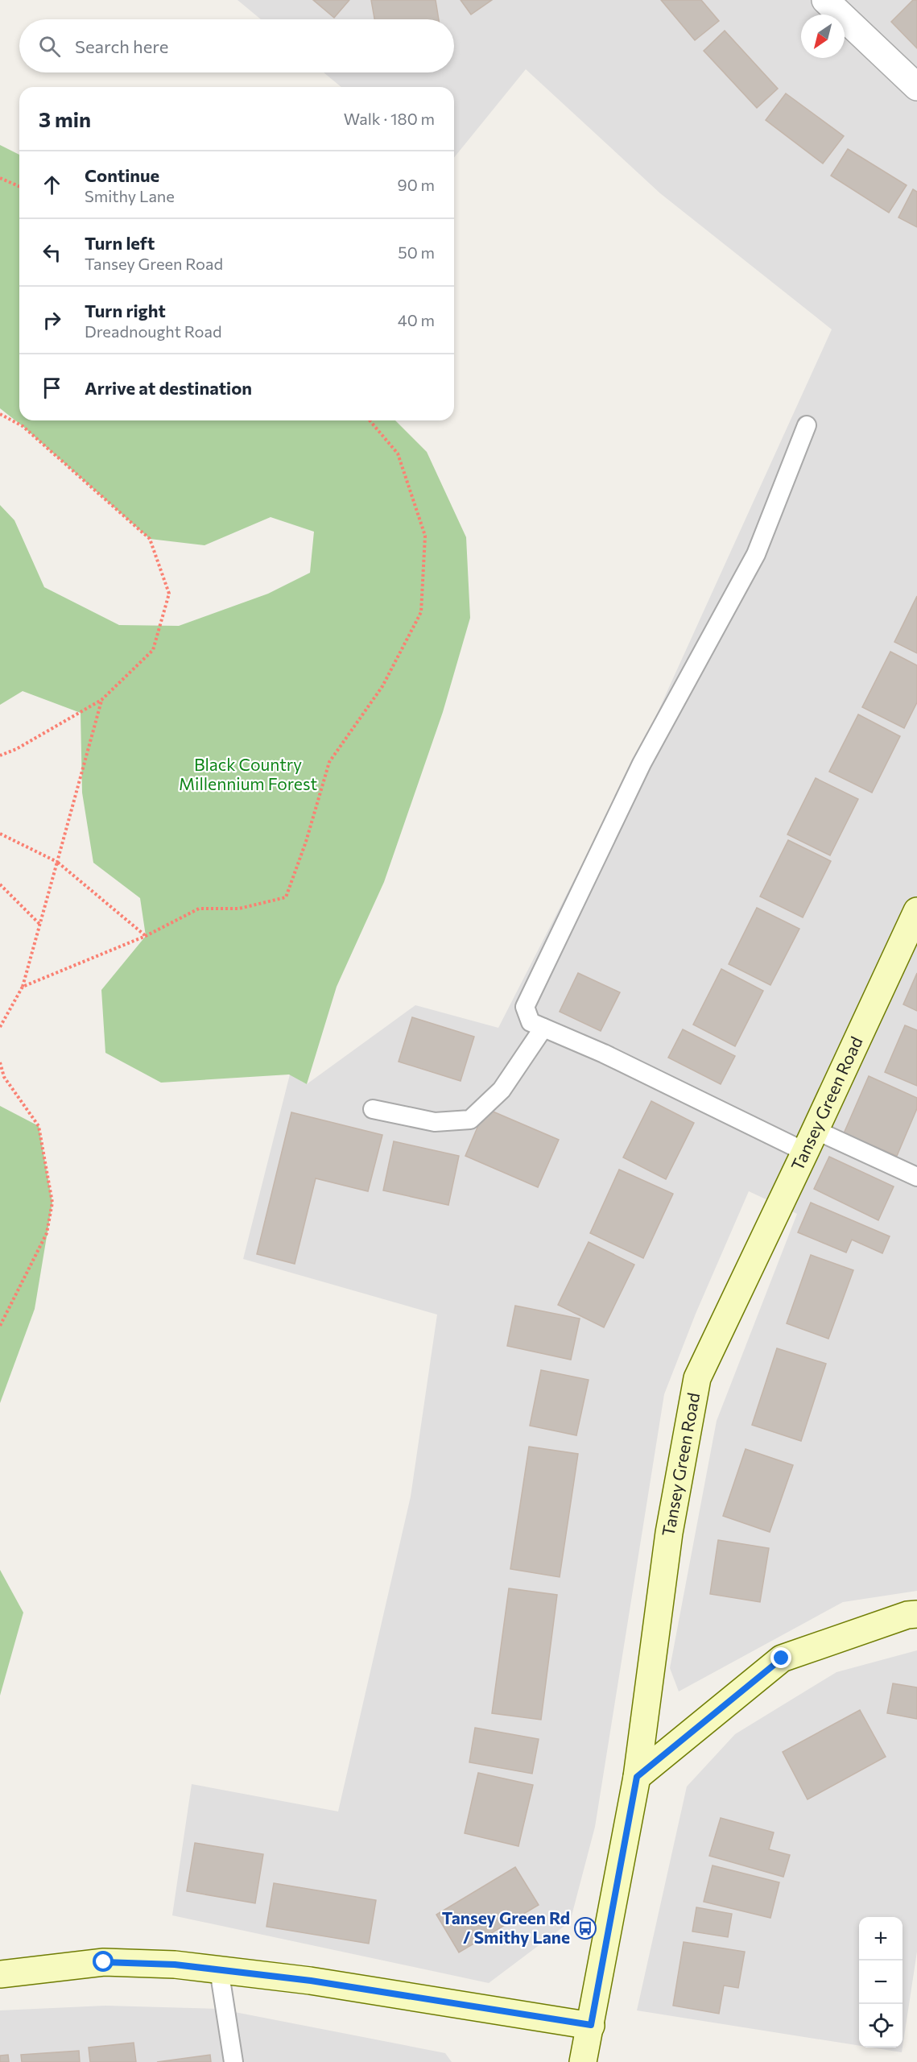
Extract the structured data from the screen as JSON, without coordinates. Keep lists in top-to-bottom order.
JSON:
{
  "streets": {
    "street": ["Tansey Green Road"]
  },
  "parks": ["Black Country Millennium Forest"],
  "places": {
    "bus stop": ["Tansey Green Rd / Smithy Lane"]
  },
  "north": "bottom left",
  "page": {
    "search": "Search here",
    "heading": ["3 min", "Walk · 180 m"],
    "list": [
      ["Continue", "Smithy Lane", "90 m"],
      ["Turn left", "Tansey Green Road", "50 m"],
      ["Turn right", "Dreadnought Road", "40 m"],
      "Arrive at destination"
    ],
    "map_buttons": ["+", "−"]
  }
}
